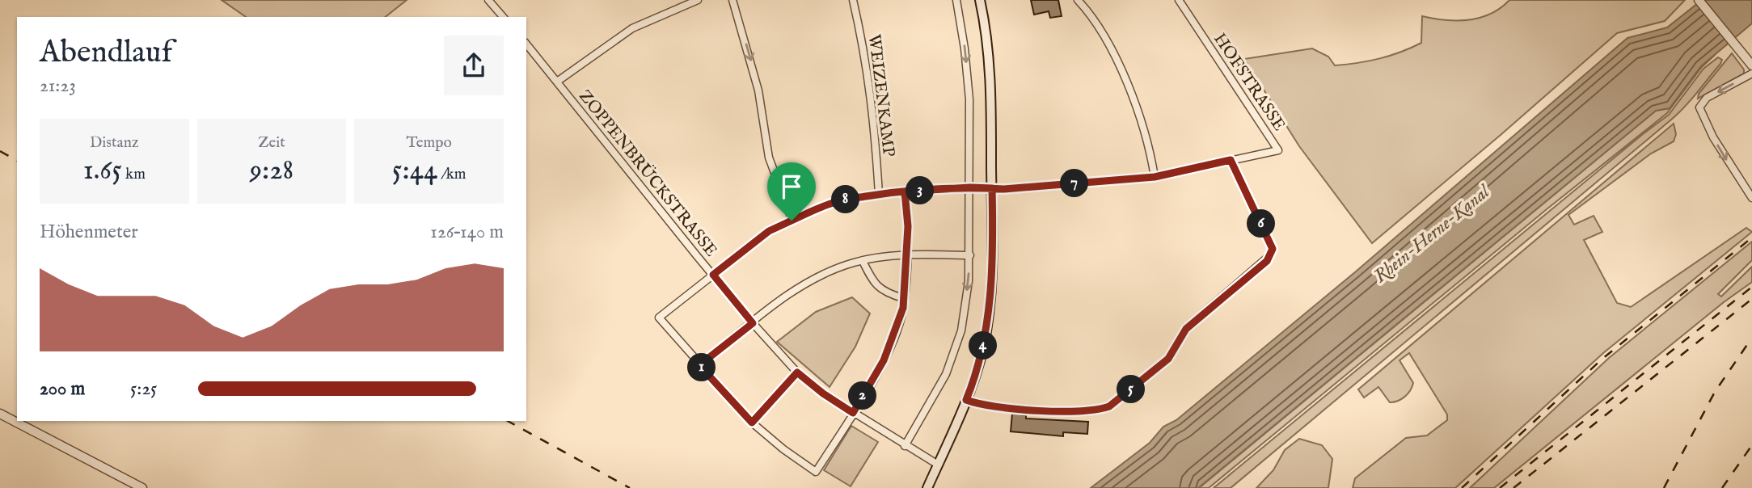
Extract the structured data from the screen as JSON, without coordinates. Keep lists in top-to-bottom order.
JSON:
{
  "streets": {
    "street": ["HOFSTRASSE", "WEIZENKAMP", "ZOPPENBRÜCKSTRASSE"]
  },
  "water": ["Rhein-Herne-Kanal"],
  "page": {
    "heading": ["Abendlauf", "21:23"],
    "stats": [
      ["Distanz", "1.65 km"],
      ["Zeit", "9:28"],
      ["Tempo", "5:44 /km"]
    ],
    "pins": [
      "7",
      "3",
      "8",
      "6",
      "4",
      "1",
      "5",
      "2"
    ],
    "chart": ["Höhenmeter", "126–140 m"],
    "list": [
      {
        "name": "200 m",
        "note": "5:25"
      }
    ]
  }
}
